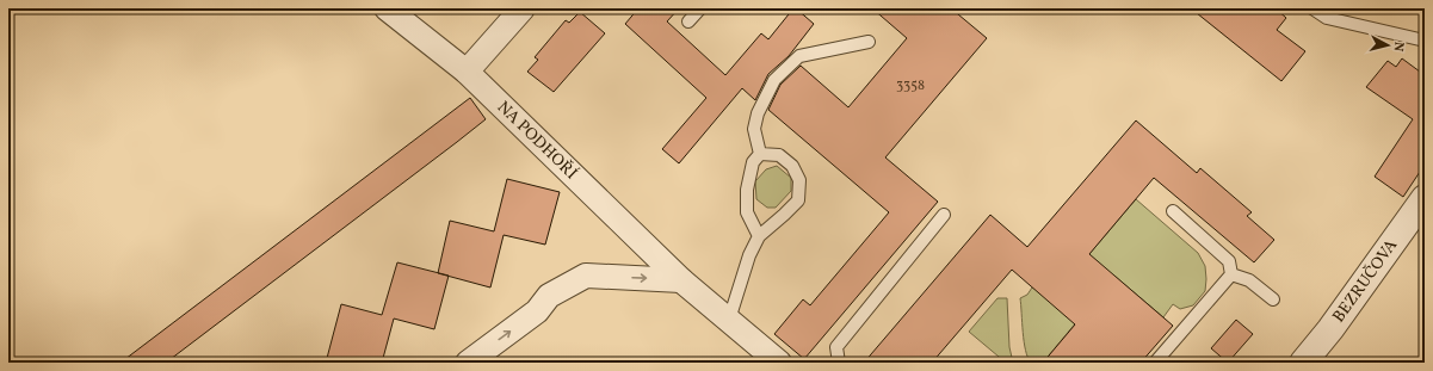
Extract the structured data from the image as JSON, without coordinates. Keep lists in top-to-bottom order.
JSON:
{
  "streets": {
    "street": ["NA PODHOŘÍ", "BEZRUČOVA"]
  },
  "house_numbers": ["3358"],
  "north": "right"
}
